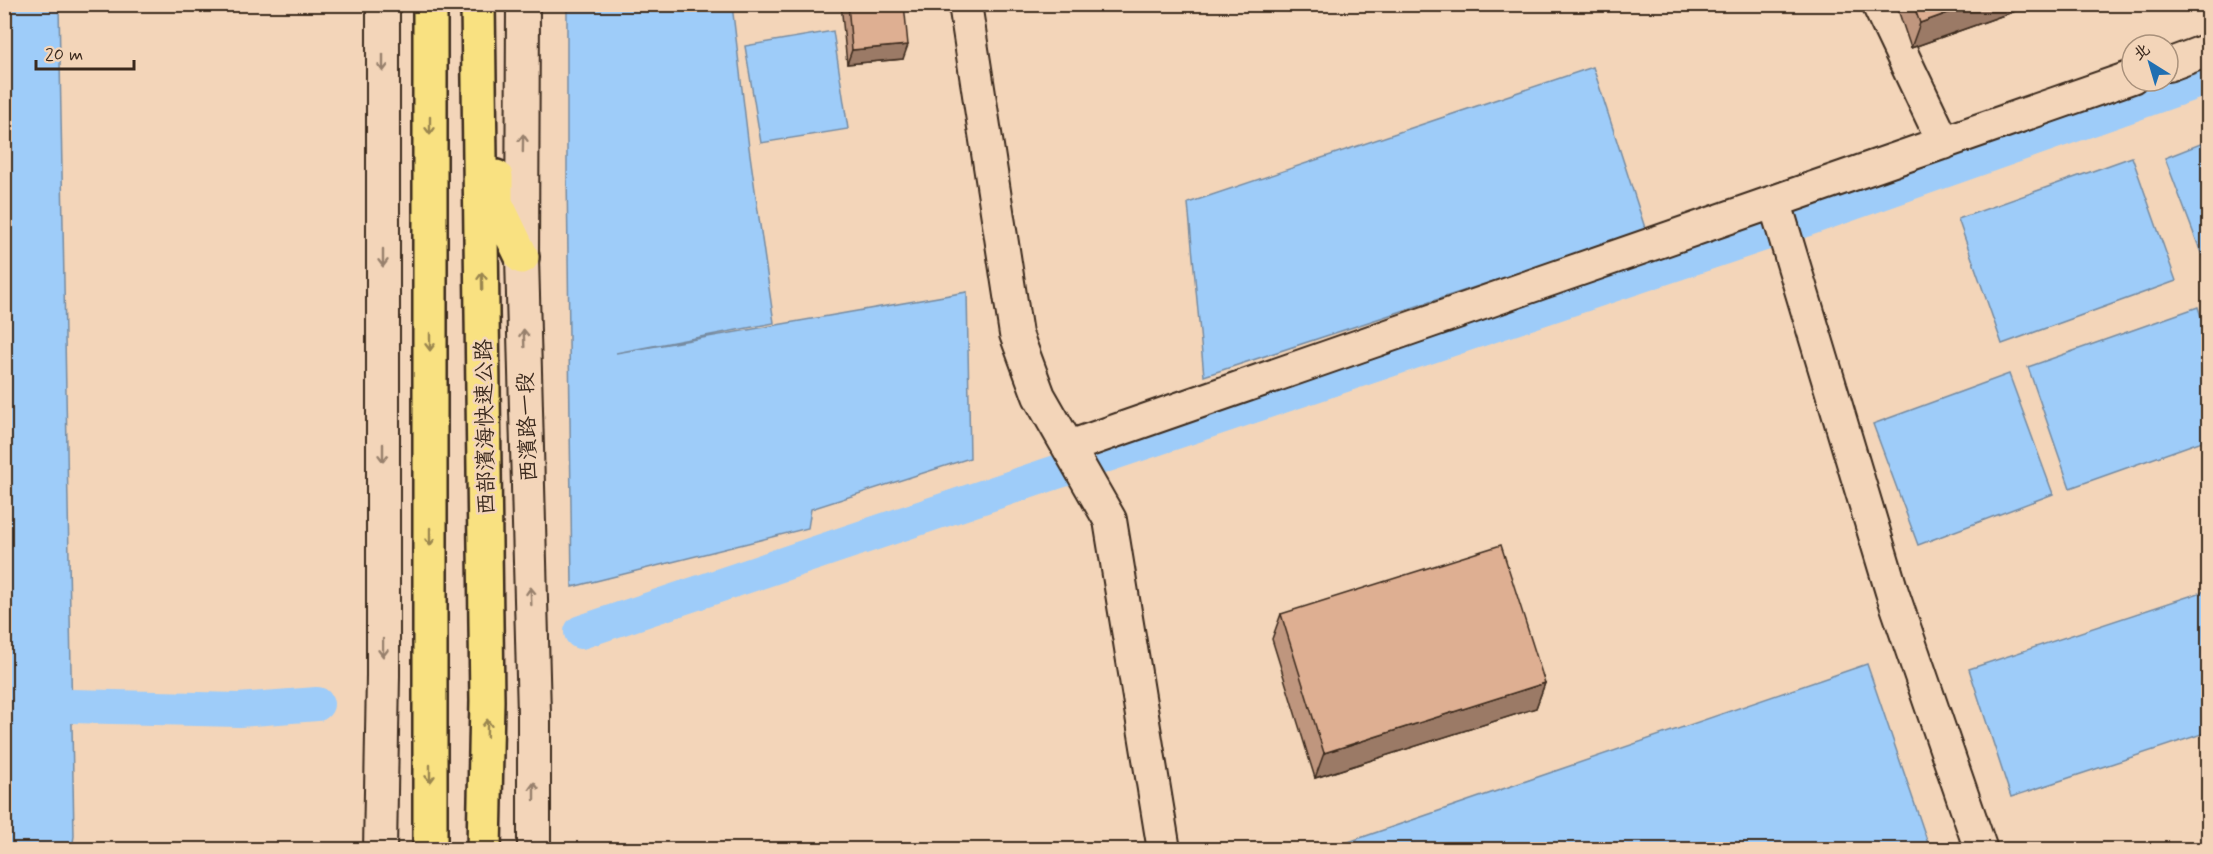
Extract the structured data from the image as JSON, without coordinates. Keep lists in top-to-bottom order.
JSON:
{
  "streets": {
    "highway": ["西部濱海快速公路"],
    "street": ["西濱路一段"]
  },
  "scale_bar": "20 m",
  "north": "top left"
}
